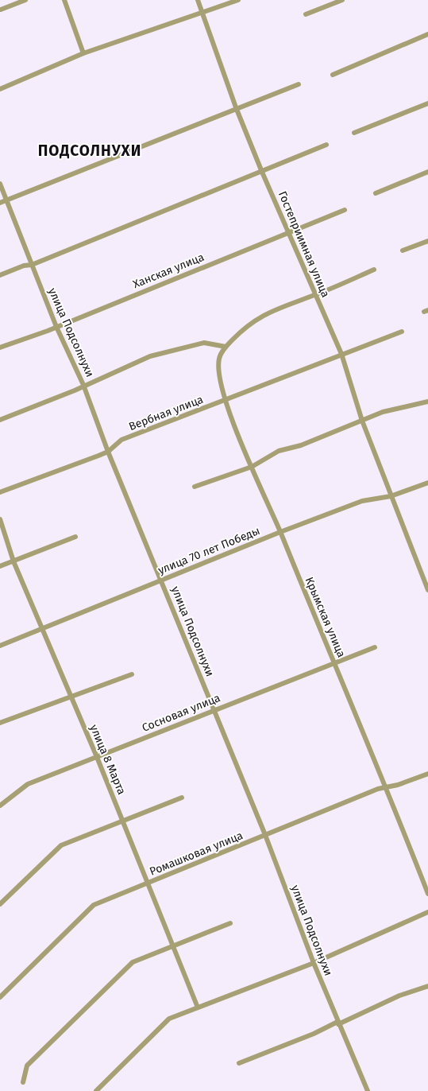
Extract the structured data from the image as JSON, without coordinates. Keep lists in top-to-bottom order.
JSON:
{
  "streets": {
    "street": [
      "Гостеприимная улица",
      "Ханская улица",
      "улица Подсолнухи",
      "Вербная улица",
      "улица 70 лет Победы",
      "Крымская улица",
      "Сосновая улица",
      "улица 8 Марта",
      "Ромашковая улица"
    ]
  },
  "crossings": [
    ["Гостеприимная улица", "Ханская улица"],
    ["Гостеприимная улица", "Вербная улица"],
    ["Гостеприимная улица", "улица 70 лет Победы"],
    ["Ханская улица", "улица Подсолнухи"],
    ["улица Подсолнухи", "Вербная улица"],
    ["улица Подсолнухи", "улица 70 лет Победы"],
    ["улица Подсолнухи", "Сосновая улица"],
    ["улица Подсолнухи", "Ромашковая улица"],
    ["Вербная улица", "Крымская улица"],
    ["улица 70 лет Победы", "Крымская улица"],
    ["улица 70 лет Победы", "улица 8 Марта"],
    ["Крымская улица", "Сосновая улица"],
    ["Крымская улица", "Ромашковая улица"],
    ["Сосновая улица", "улица 8 Марта"],
    ["улица 8 Марта", "Ромашковая улица"]
  ],
  "districts": ["ПОДСОЛНУХИ"]
}
